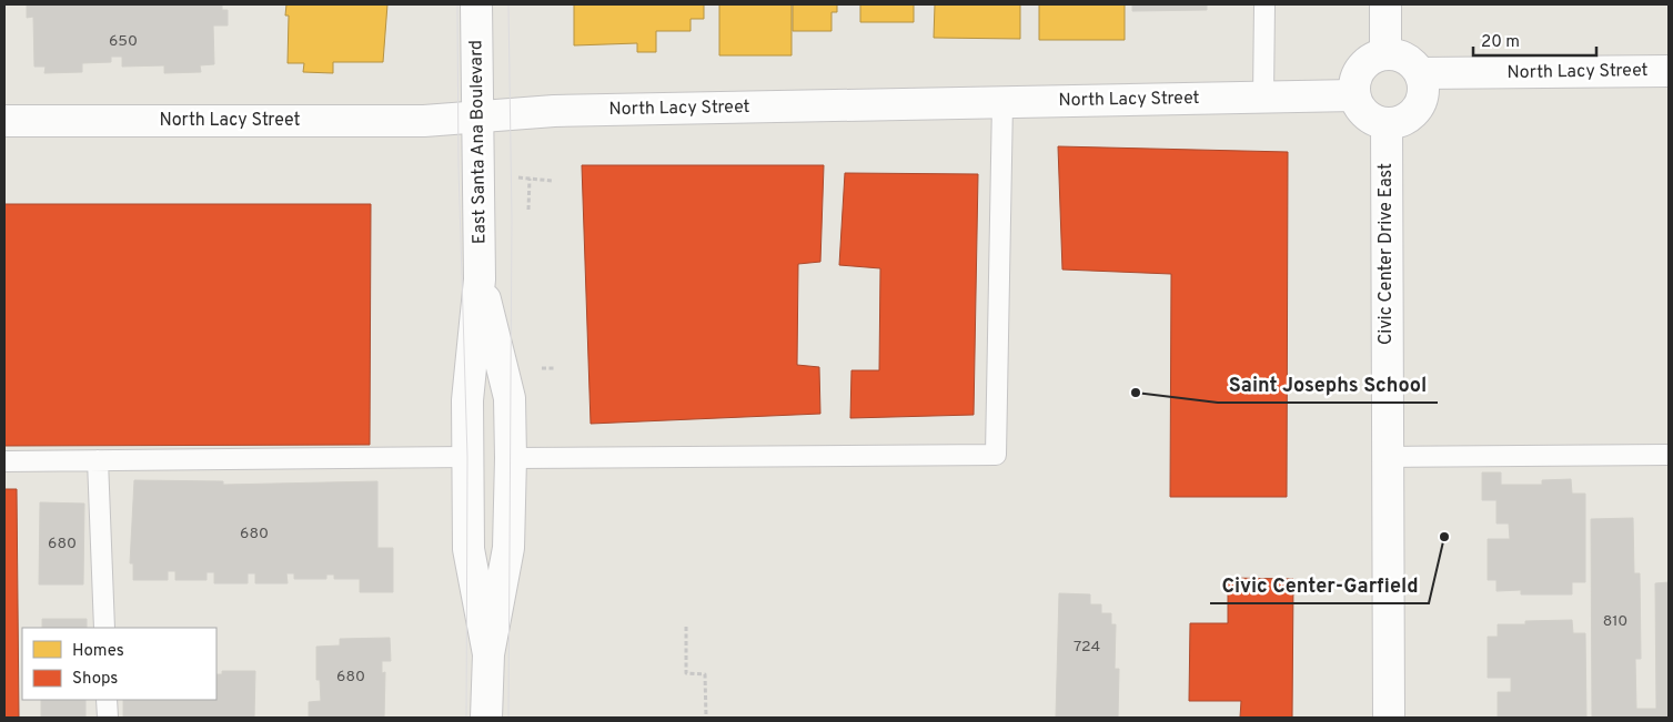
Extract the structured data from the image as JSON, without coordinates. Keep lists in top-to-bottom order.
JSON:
{
  "streets": {
    "street": ["North Lacy Street", "East Santa Ana Boulevard", "Civic Center Drive East"]
  },
  "crossings": [
    ["North Lacy Street", "East Santa Ana Boulevard"],
    ["North Lacy Street", "Civic Center Drive East"]
  ],
  "places": ["Saint Josephs School", "Civic Center-Garfield"],
  "house_numbers": [
    "650",
    "680",
    "680",
    "810",
    "724",
    "680"
  ],
  "legend": ["Homes", "Shops"],
  "scale_bar": "20 m"
}
